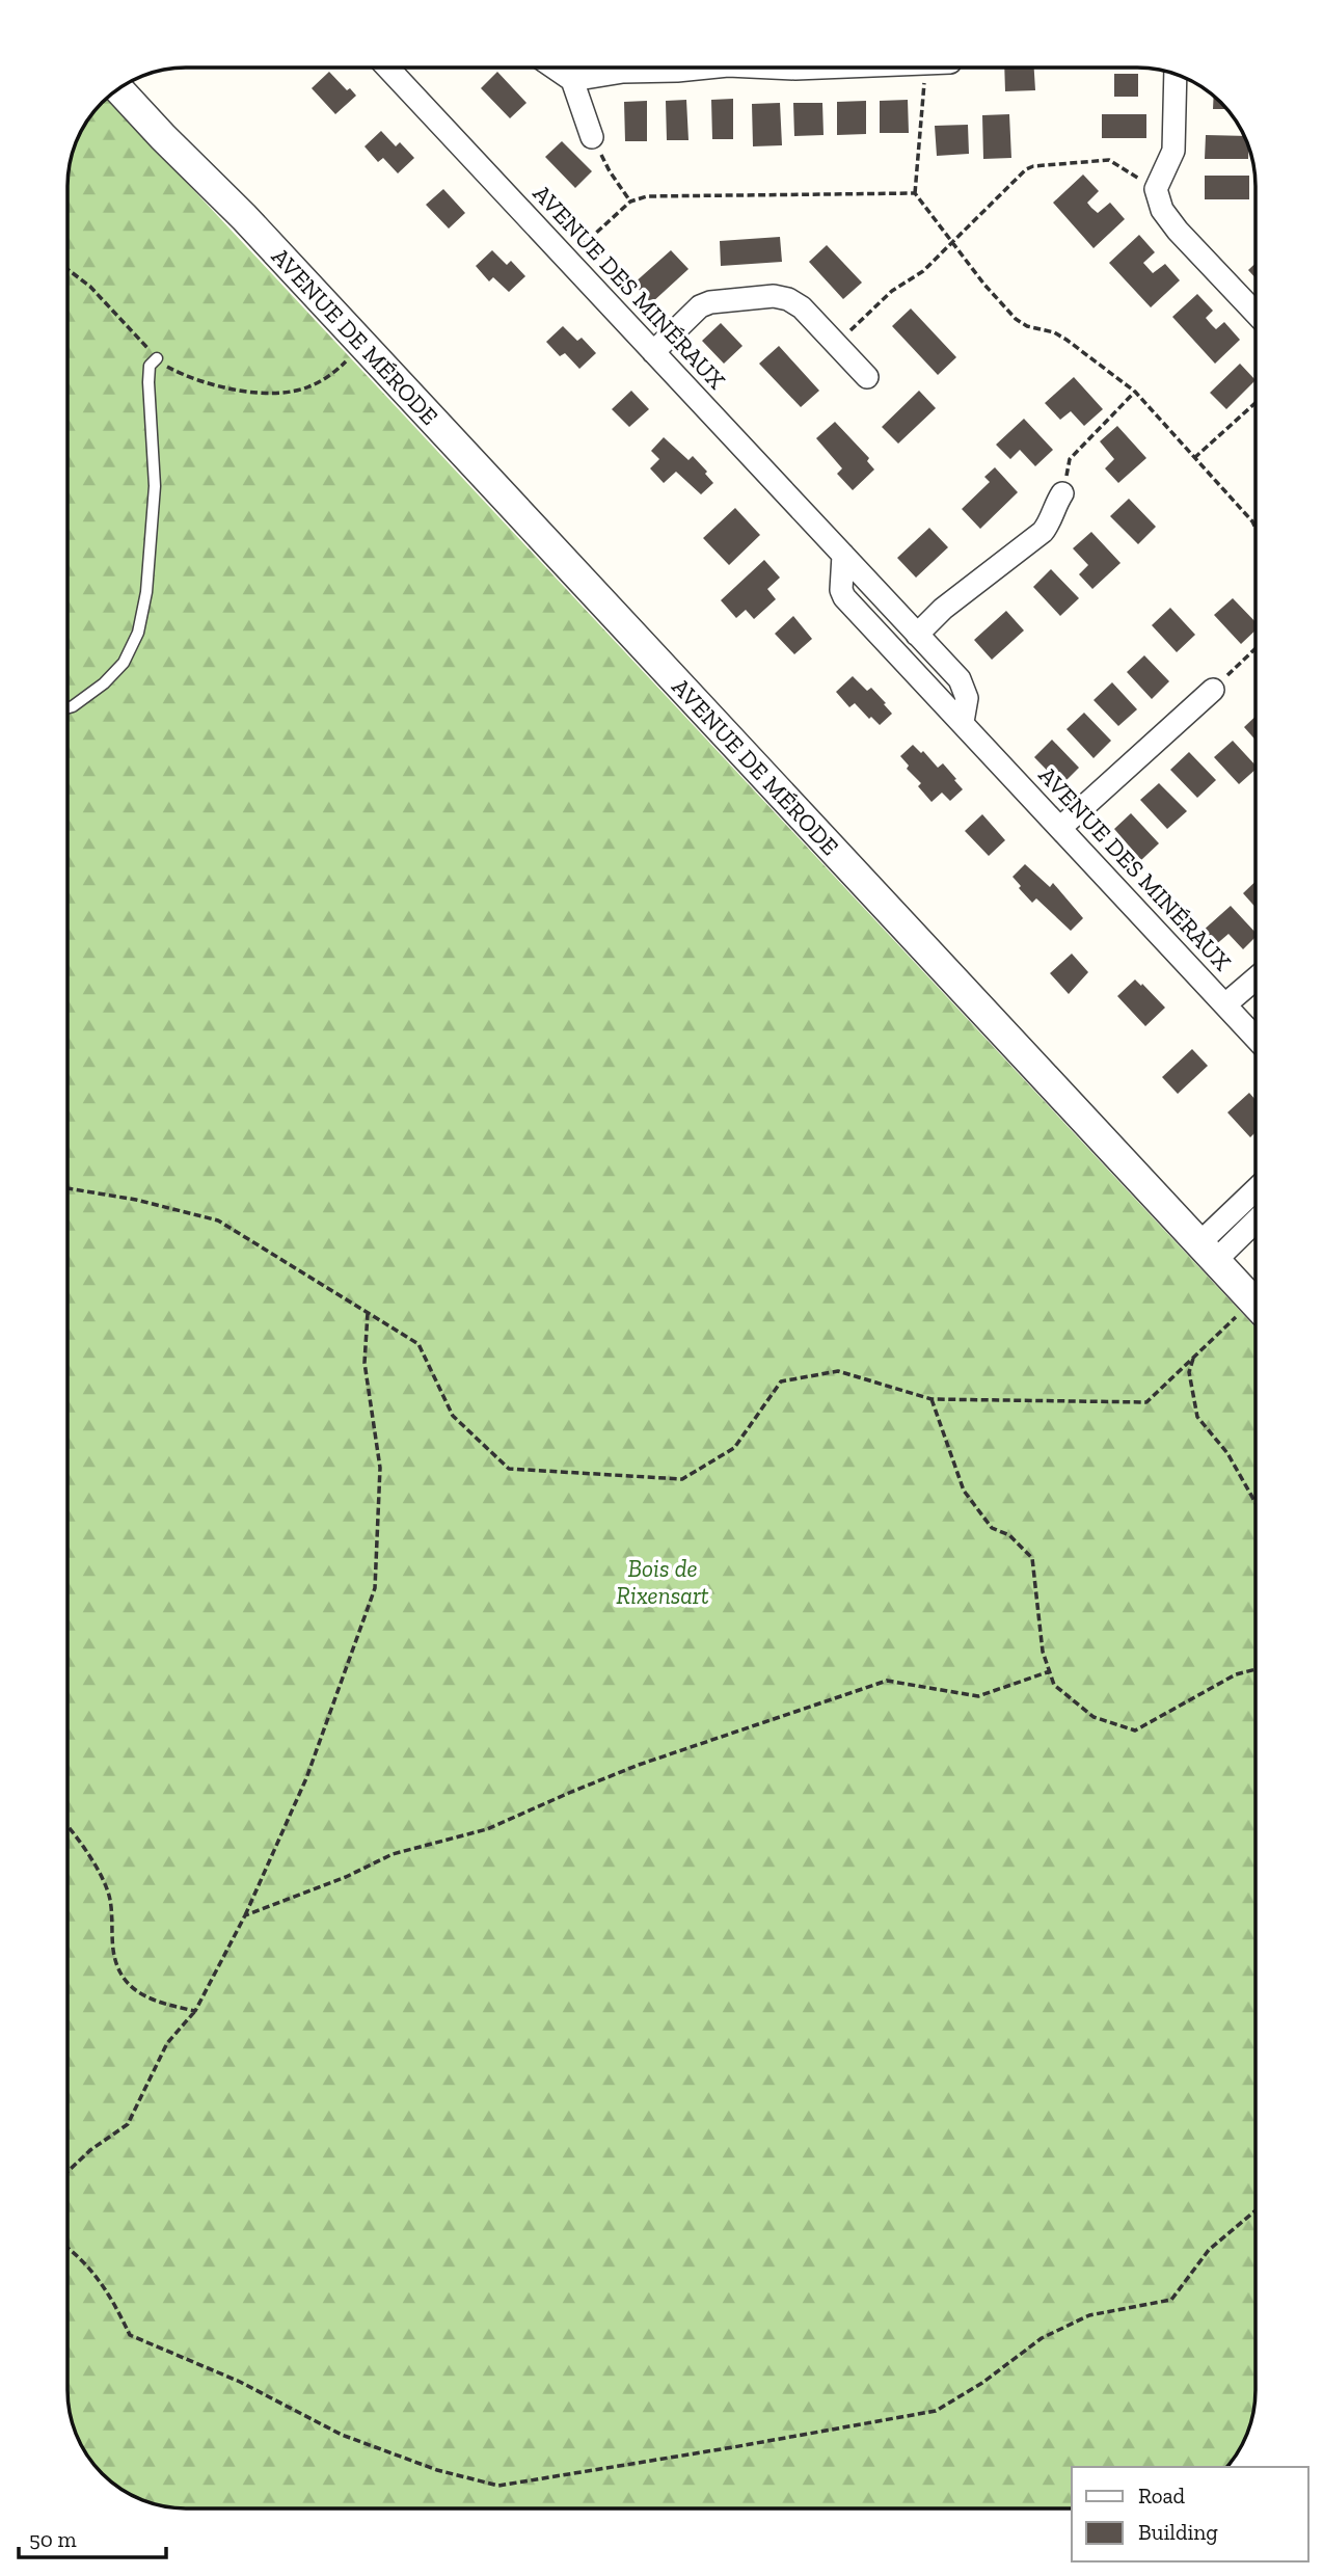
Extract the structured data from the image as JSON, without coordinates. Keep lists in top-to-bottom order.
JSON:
{
  "streets": {
    "street": ["AVENUE DES MINÉRAUX", "AVENUE DE MÉRODE"]
  },
  "parks": ["Bois de Rixensart"],
  "legend": ["Road", "Building"],
  "scale_bar": "50 m"
}
